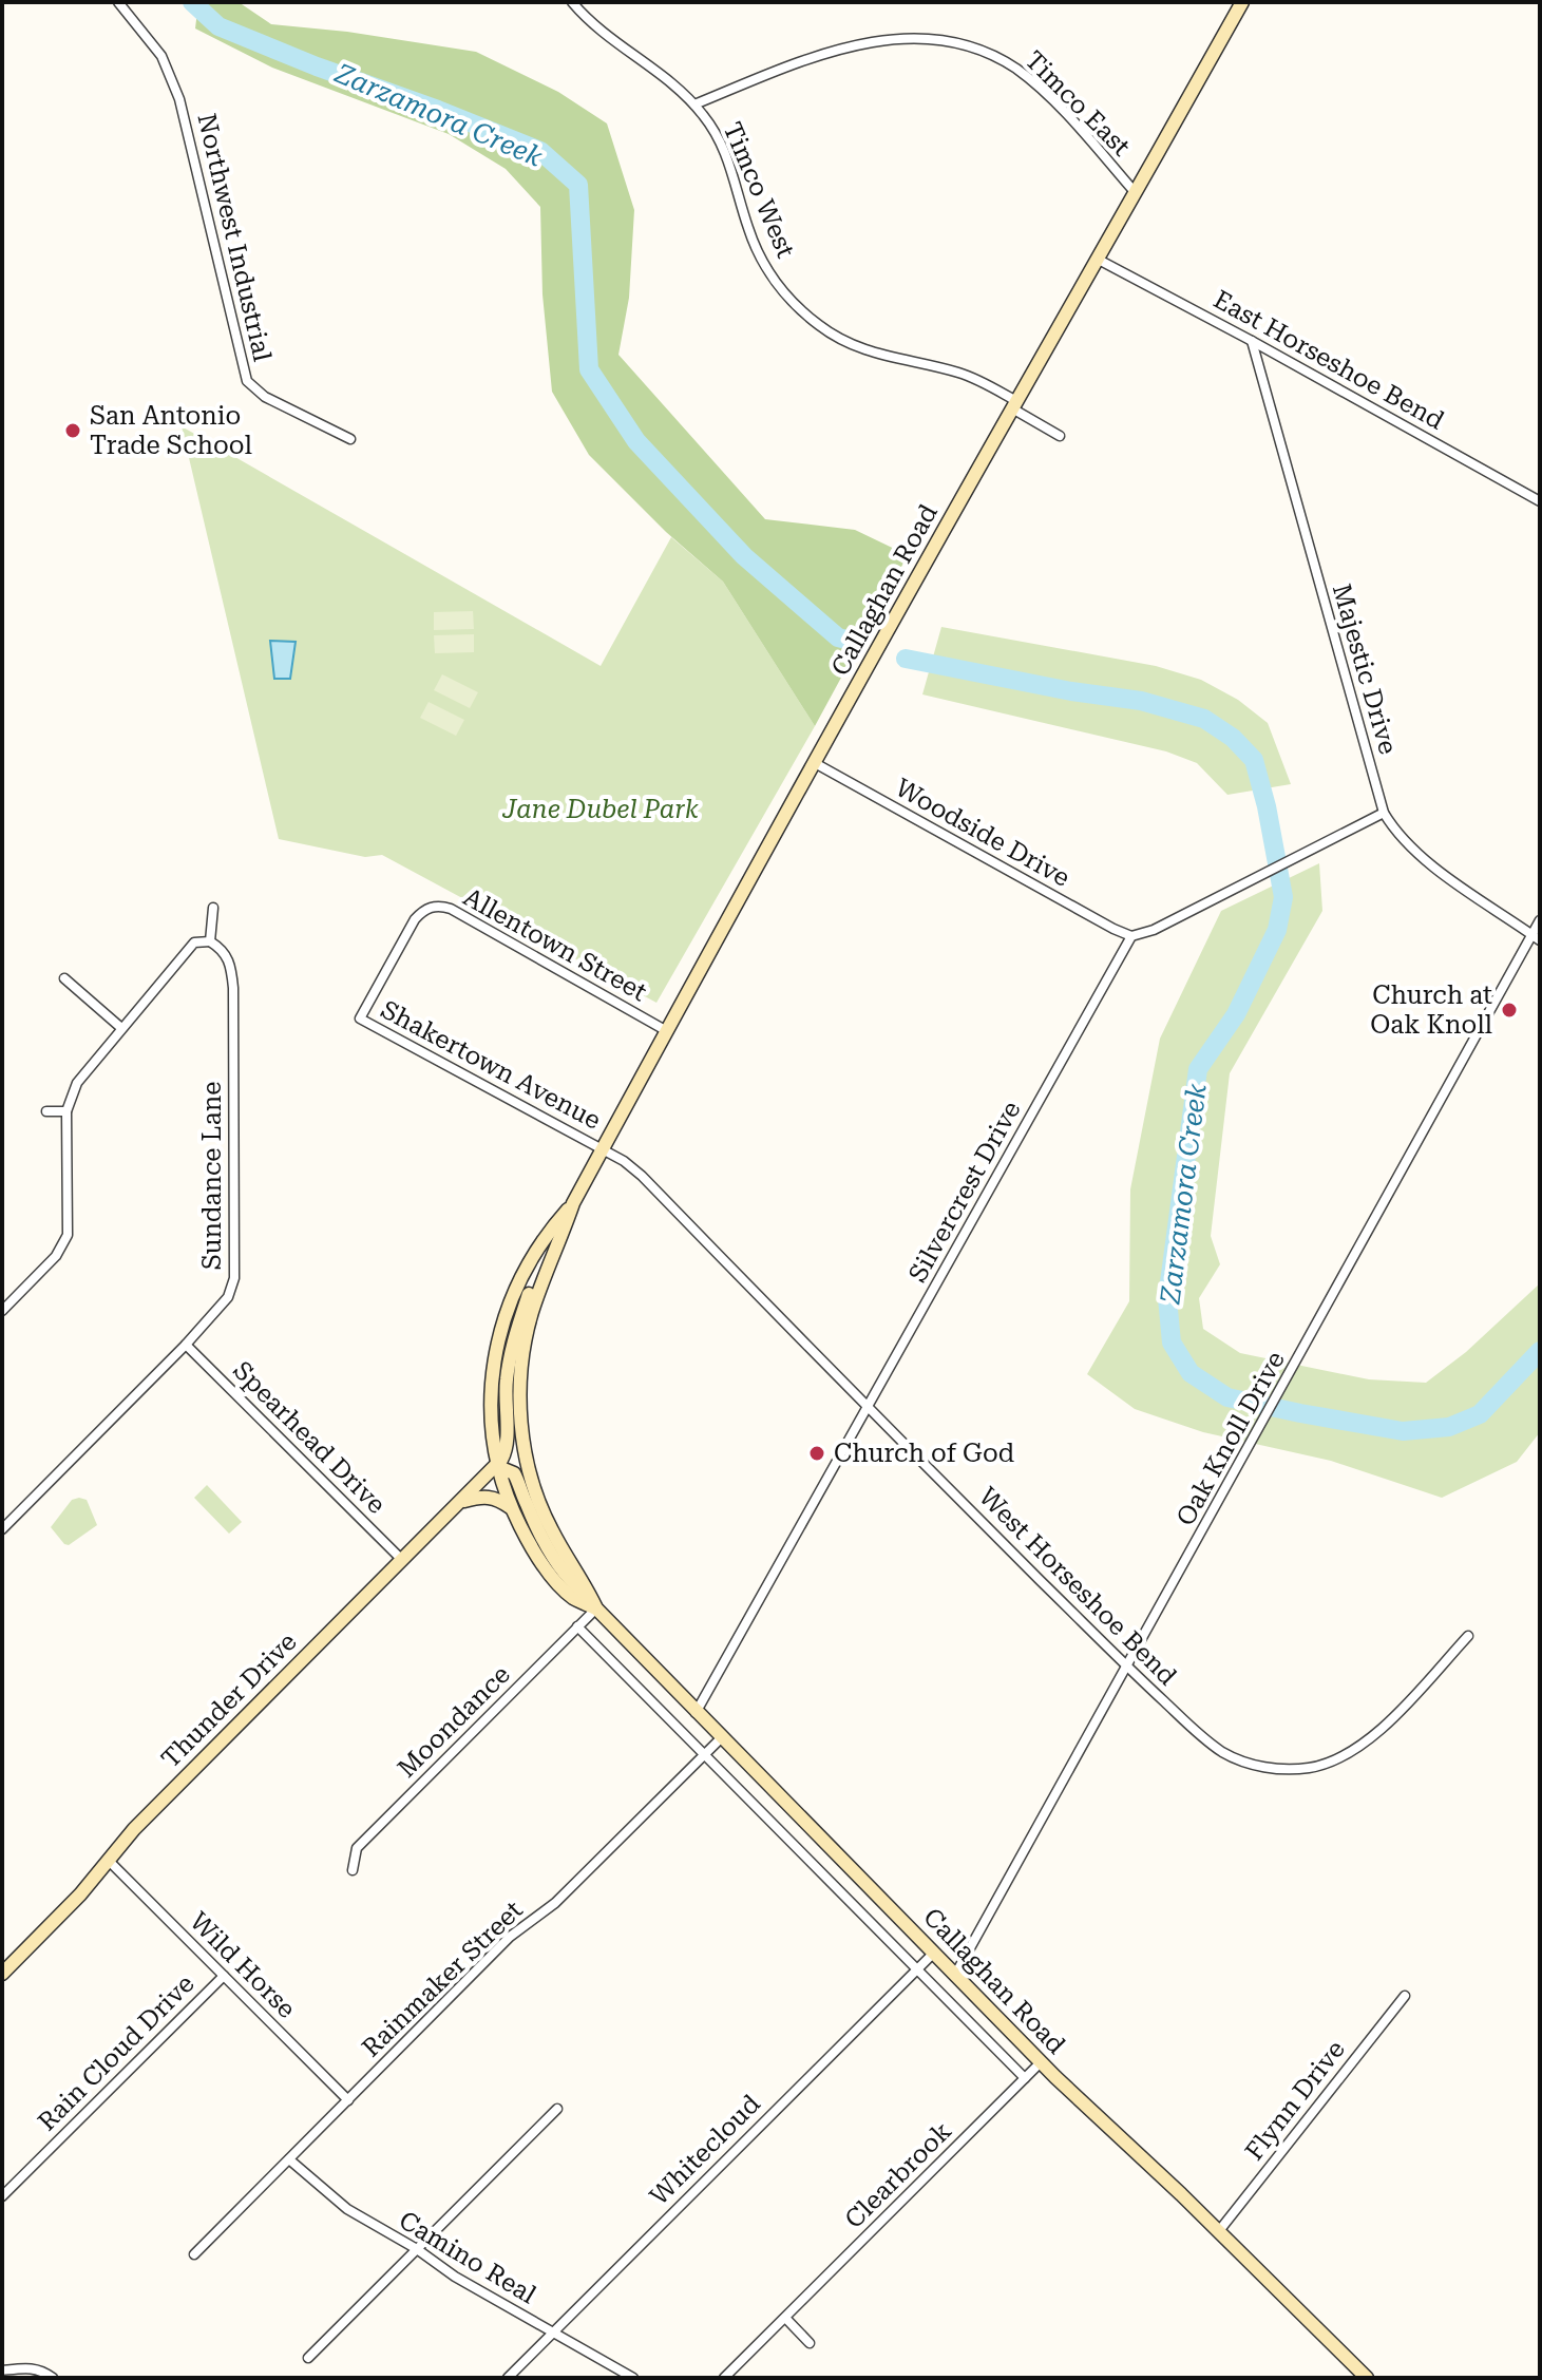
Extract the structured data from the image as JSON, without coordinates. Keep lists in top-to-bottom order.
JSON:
{
  "streets": {
    "main road": ["Callaghan Road", "Thunder Drive"],
    "street": [
      "Timco East",
      "Timco West",
      "Northwest Industrial",
      "East Horseshoe Bend",
      "Majestic Drive",
      "Woodside Drive",
      "Allentown Street",
      "Shakertown Avenue",
      "Sundance Lane",
      "Silvercrest Drive",
      "Spearhead Drive",
      "Oak Knoll Drive",
      "West Horseshoe Bend",
      "Moondance",
      "Wild Horse",
      "Rainmaker Street",
      "Rain Cloud Drive",
      "Flynn Drive",
      "Whitecloud",
      "Clearbrook",
      "Camino Real"
    ]
  },
  "crossings": [
    ["Timco East", "Timco West"],
    ["Timco East", "Callaghan Road"],
    ["Timco West", "Callaghan Road"],
    ["East Horseshoe Bend", "Callaghan Road"],
    ["East Horseshoe Bend", "Majestic Drive"],
    ["Callaghan Road", "Woodside Drive"],
    ["Callaghan Road", "Allentown Street"],
    ["Callaghan Road", "Shakertown Avenue"],
    ["Callaghan Road", "Silvercrest Drive"],
    ["Callaghan Road", "Oak Knoll Drive"],
    ["Callaghan Road", "West Horseshoe Bend"],
    ["Callaghan Road", "Thunder Drive"],
    ["Callaghan Road", "Moondance"],
    ["Callaghan Road", "Rainmaker Street"],
    ["Callaghan Road", "Flynn Drive"],
    ["Callaghan Road", "Whitecloud"],
    ["Callaghan Road", "Clearbrook"],
    ["Majestic Drive", "Oak Knoll Drive"],
    ["Woodside Drive", "Silvercrest Drive"],
    ["Allentown Street", "Shakertown Avenue"],
    ["Shakertown Avenue", "West Horseshoe Bend"],
    ["Sundance Lane", "Spearhead Drive"],
    ["Silvercrest Drive", "West Horseshoe Bend"],
    ["Spearhead Drive", "Thunder Drive"],
    ["Oak Knoll Drive", "West Horseshoe Bend"],
    ["Thunder Drive", "Wild Horse"],
    ["Wild Horse", "Rainmaker Street"],
    ["Wild Horse", "Rain Cloud Drive"],
    ["Rainmaker Street", "Camino Real"],
    ["Whitecloud", "Camino Real"]
  ],
  "water": ["Zarzamora Creek"],
  "parks": ["Jane Dubel Park"],
  "places": ["San Antonio Trade School", "Church at Oak Knoll", "Church of God"]
}
